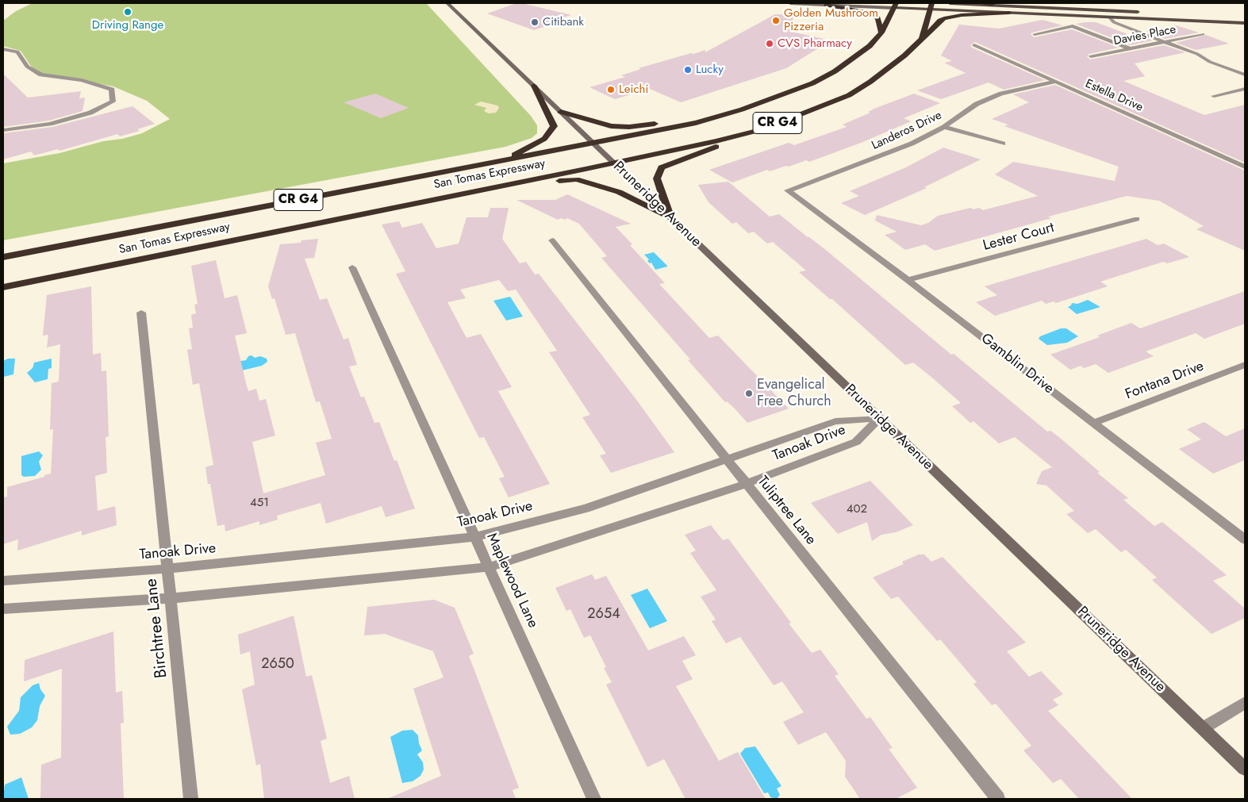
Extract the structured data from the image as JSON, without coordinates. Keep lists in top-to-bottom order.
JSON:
{
  "streets": {
    "highway": ["CR G4", "San Tomas Expressway"],
    "main road": ["Pruneridge Avenue"],
    "street": [
      "Davies Place",
      "Estella Drive",
      "Landeros Drive",
      "Lester Court",
      "Gamblin Drive",
      "Fontana Drive",
      "Tanoak Drive",
      "Tuliptree Lane",
      "Maplewood Lane",
      "Birchtree Lane"
    ]
  },
  "crossings": [
    ["Estella Drive", "Landeros Drive"],
    ["Landeros Drive", "Gamblin Drive"],
    ["San Tomas Expressway", "Pruneridge Avenue"],
    ["Pruneridge Avenue", "Tanoak Drive"],
    ["Lester Court", "Gamblin Drive"],
    ["Gamblin Drive", "Fontana Drive"],
    ["Tanoak Drive", "Tuliptree Lane"],
    ["Tanoak Drive", "Maplewood Lane"],
    ["Tanoak Drive", "Birchtree Lane"]
  ],
  "places": [
    "Driving Range",
    "Golden Mushroom Pizzeria",
    "Citibank",
    "CVS Pharmacy",
    "Lucky",
    "Leichi",
    "Evangelical Free Church"
  ],
  "house_numbers": [
    "451",
    "402",
    "2654",
    "2650"
  ]
}
